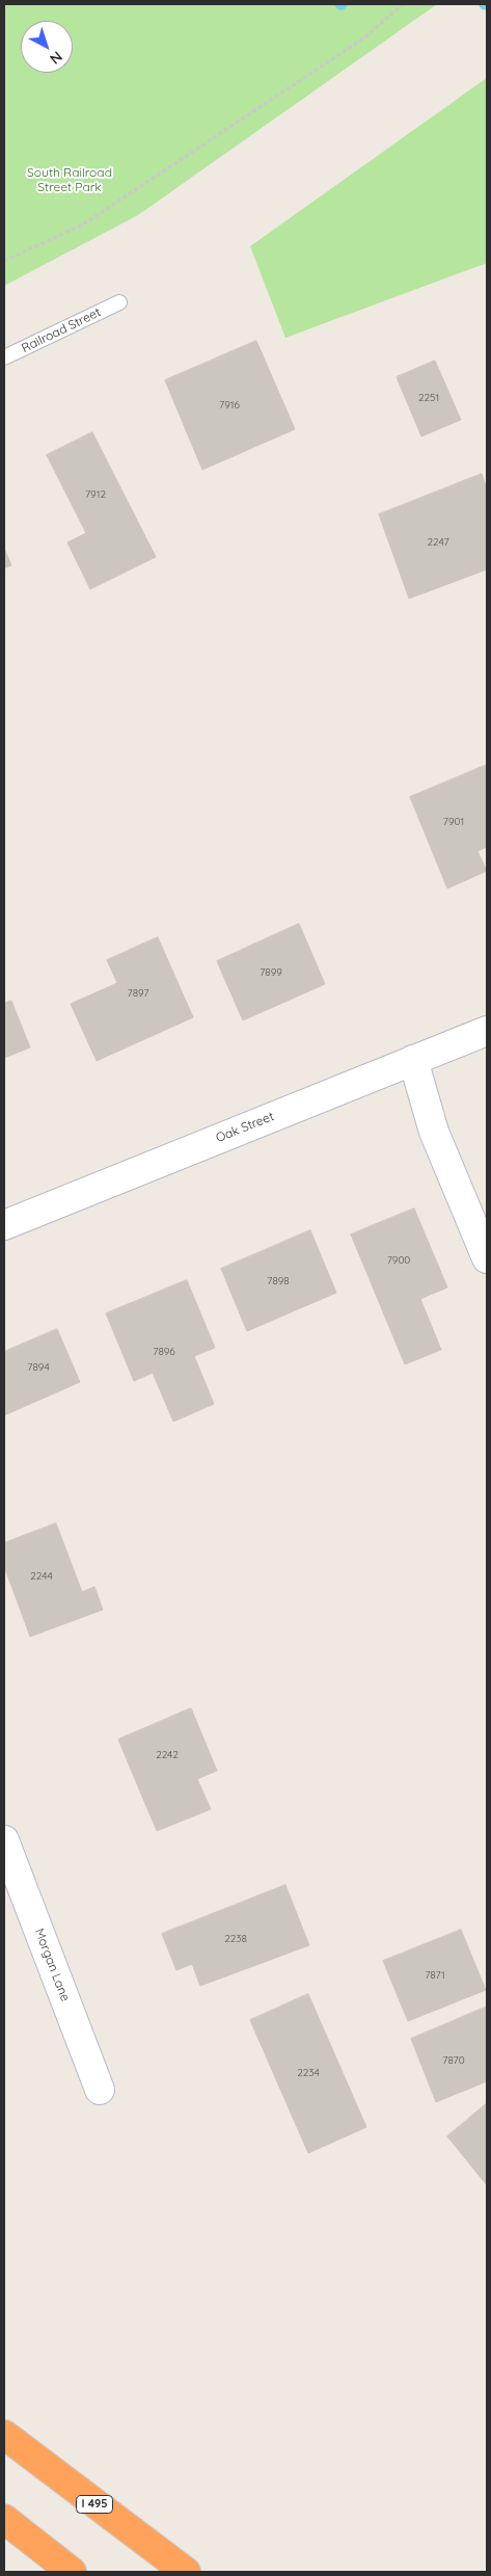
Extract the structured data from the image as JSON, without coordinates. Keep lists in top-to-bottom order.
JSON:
{
  "streets": {
    "highway": ["I 495"],
    "street": ["Oak Street", "Morgan Lane"],
    "lane": ["Railroad Street"]
  },
  "parks": ["South Railroad Street Park"],
  "house_numbers": [
    "2251",
    "7916",
    "7912",
    "2247",
    "7901",
    "7899",
    "7897",
    "7900",
    "7898",
    "7896",
    "7894",
    "2244",
    "2242",
    "2238",
    "7871",
    "7870",
    "2234"
  ],
  "north": "bottom right"
}
